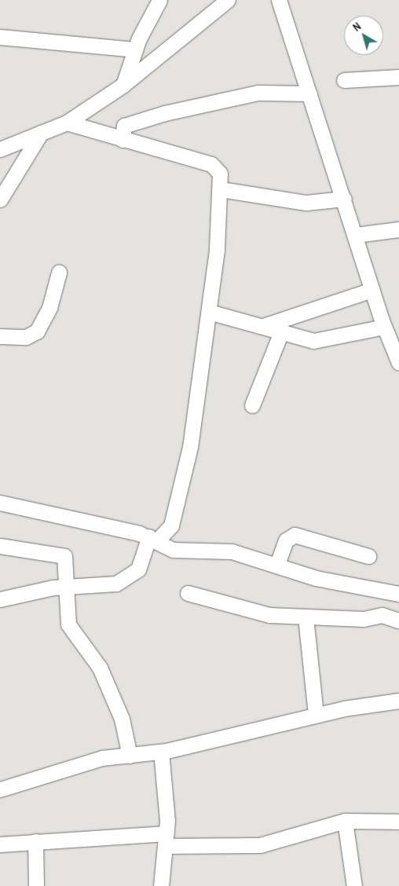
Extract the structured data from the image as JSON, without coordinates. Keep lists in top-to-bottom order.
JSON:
{
  "north": "top left"
}
